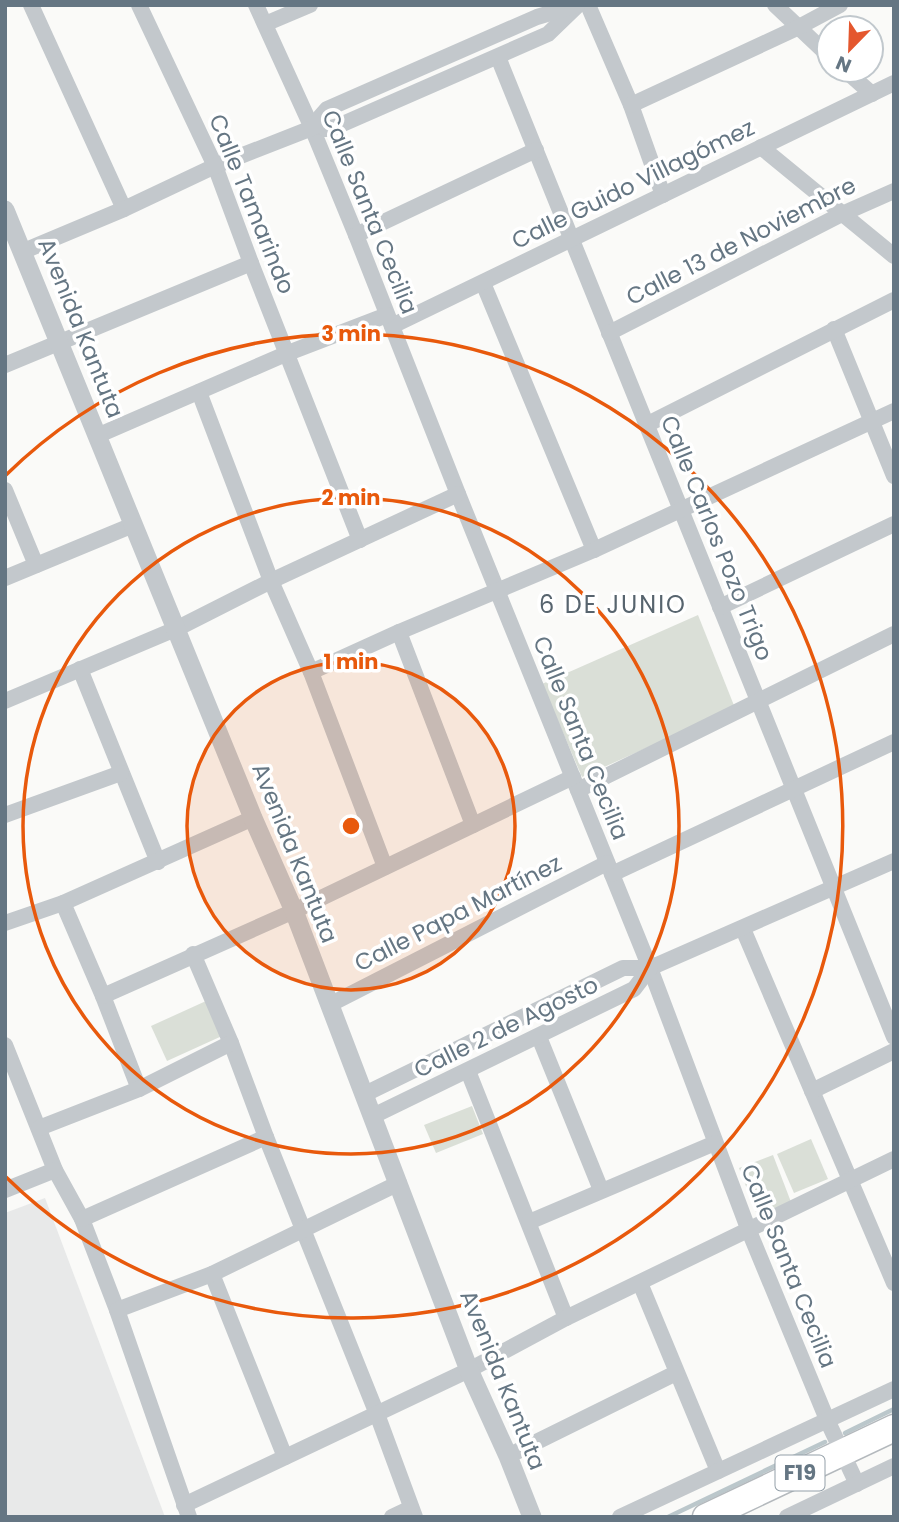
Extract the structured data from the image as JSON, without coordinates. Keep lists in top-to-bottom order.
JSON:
{
  "streets": {
    "highway": ["F19"],
    "street": [
      "Calle Guido Villagómez",
      "Calle Tamarindo",
      "Calle Santa Cecilia",
      "Calle 13 de Noviembre",
      "Avenida Kantuta",
      "Calle Carlos Pozo Trigo",
      "Calle Papa Martínez",
      "Calle 2 de Agosto"
    ]
  },
  "crossings": [
    ["Calle Guido Villagómez", "Calle Tamarindo"],
    ["Calle Guido Villagómez", "Calle Santa Cecilia"],
    ["Calle Guido Villagómez", "Avenida Kantuta"],
    ["Calle Guido Villagómez", "Calle Carlos Pozo Trigo"],
    ["Calle Santa Cecilia", "Calle Papa Martínez"],
    ["Calle Santa Cecilia", "Calle 2 de Agosto"],
    ["Calle Santa Cecilia", "F19"],
    ["Calle 13 de Noviembre", "Calle Carlos Pozo Trigo"],
    ["Avenida Kantuta", "Calle Papa Martínez"],
    ["Avenida Kantuta", "Calle 2 de Agosto"],
    ["Calle Carlos Pozo Trigo", "Calle Papa Martínez"],
    ["Calle Carlos Pozo Trigo", "Calle 2 de Agosto"]
  ],
  "districts": ["6 DE JUNIO"],
  "north": "bottom left",
  "rings": ["3 min", "2 min", "1 min"]
}
